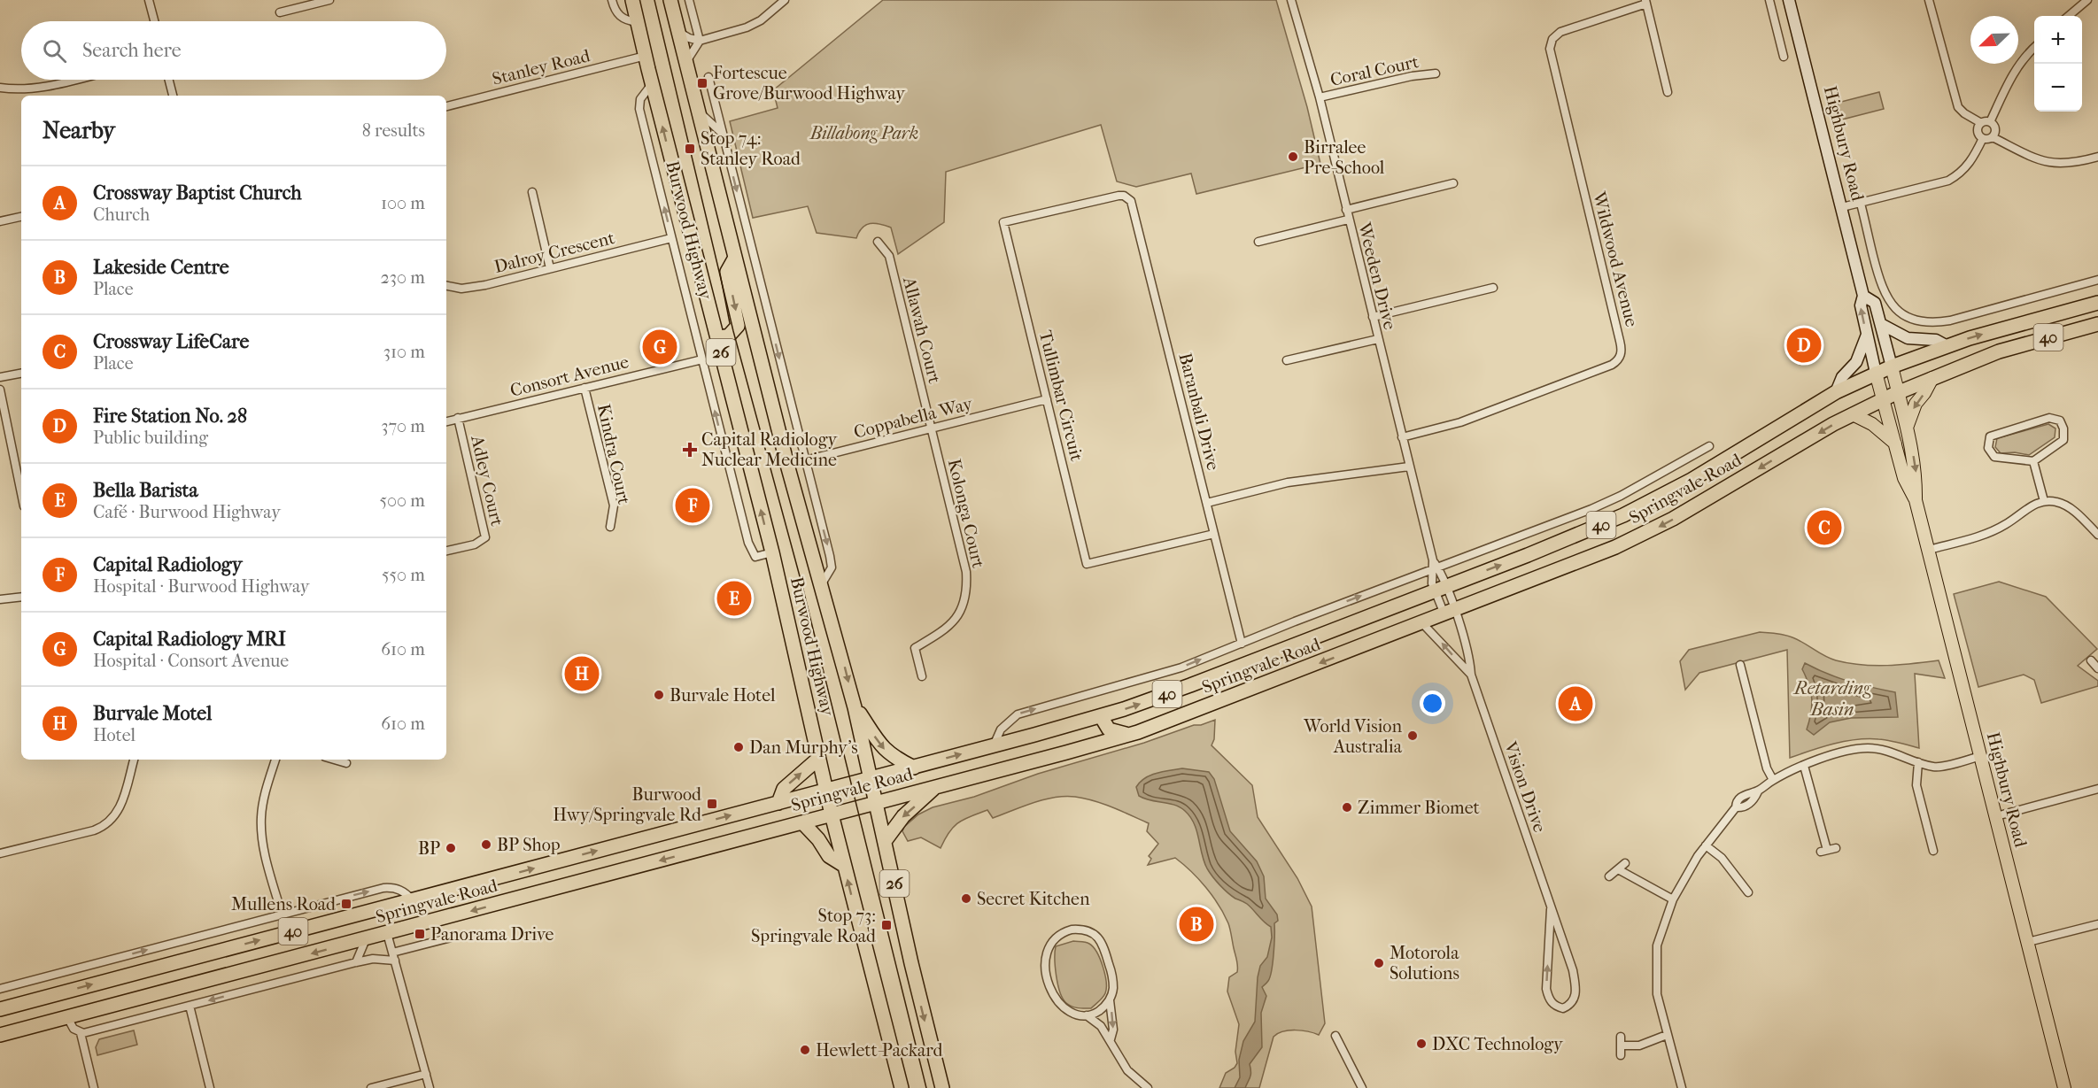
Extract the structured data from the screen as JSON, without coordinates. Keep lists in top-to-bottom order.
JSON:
{
  "streets": {
    "highway": [
      "Burwood Highway",
      "40",
      "26",
      "Springvale Road"
    ],
    "main road": ["Highbury Road"],
    "street": [
      "Stanley Road",
      "Coral Court",
      "Dalroy Crescent",
      "Wildwood Avenue",
      "Weeden Drive",
      "Allawah Court",
      "Consort Avenue",
      "Tullimbar Circuit",
      "Baranbali Drive",
      "Coppabella Way",
      "Kindra Court",
      "Adley Court",
      "Kolonga Court",
      "Vision Drive"
    ]
  },
  "crossings": [
    ["Stanley Road", "Burwood Highway"],
    ["Coral Court", "Weeden Drive"],
    ["Highbury Road", "Springvale Road"],
    ["Burwood Highway", "Dalroy Crescent"],
    ["Burwood Highway", "Consort Avenue"],
    ["Burwood Highway", "Coppabella Way"],
    ["Burwood Highway", "Springvale Road"],
    ["Wildwood Avenue", "Weeden Drive"],
    ["Weeden Drive", "Springvale Road"],
    ["Weeden Drive", "Vision Drive"],
    ["Allawah Court", "Coppabella Way"],
    ["Allawah Court", "Kolonga Court"],
    ["Consort Avenue", "Kindra Court"],
    ["Consort Avenue", "Adley Court"],
    ["Tullimbar Circuit", "Baranbali Drive"],
    ["Tullimbar Circuit", "Coppabella Way"],
    ["Baranbali Drive", "Springvale Road"],
    ["Coppabella Way", "Kolonga Court"],
    ["Springvale Road", "Vision Drive"]
  ],
  "water": ["Retarding Basin"],
  "parks": ["Billabong Park"],
  "places": {
    "transit": [
      "Fortescue Grove/Burwood Highway",
      "Stop 74: Stanley Road",
      "Burwood Hwy/Springvale Rd",
      "Mullens Road",
      "Stop 73: Springvale Road",
      "Panorama Drive"
    ],
    "other": [
      "Birralee Pre-School",
      "Burvale Hotel",
      "World Vision Australia",
      "Dan Murphy's",
      "Zimmer Biomet",
      "BP Shop",
      "BP",
      "Secret Kitchen",
      "Motorola Solutions",
      "DXC Technology",
      "Hewlett-Packard"
    ],
    "health": ["Capital Radiology Nuclear Medicine"]
  },
  "north": "bottom left",
  "page": {
    "map_buttons": ["+", "−"],
    "search": "Search here",
    "heading": ["Nearby", "8 results"],
    "list": [
      {
        "mark": "A",
        "name": "Crossway Baptist Church",
        "note": "Church",
        "value": "100 m"
      },
      {
        "mark": "B",
        "name": "Lakeside Centre",
        "note": "Place",
        "value": "230 m"
      },
      {
        "mark": "C",
        "name": "Crossway LifeCare",
        "note": "Place",
        "value": "310 m"
      },
      {
        "mark": "D",
        "name": "Fire Station No. 28",
        "note": "Public building",
        "value": "370 m"
      },
      {
        "mark": "E",
        "name": "Bella Barista",
        "note": "Café · Burwood Highway",
        "value": "500 m"
      },
      {
        "mark": "F",
        "name": "Capital Radiology",
        "note": "Hospital · Burwood Highway",
        "value": "550 m"
      },
      {
        "mark": "G",
        "name": "Capital Radiology MRI",
        "note": "Hospital · Consort Avenue",
        "value": "610 m"
      },
      {
        "mark": "H",
        "name": "Burvale Motel",
        "note": "Hotel",
        "value": "610 m"
      }
    ],
    "pins": [
      "D",
      "G",
      "F",
      "C",
      "E",
      "H",
      "A",
      "B"
    ]
  }
}
